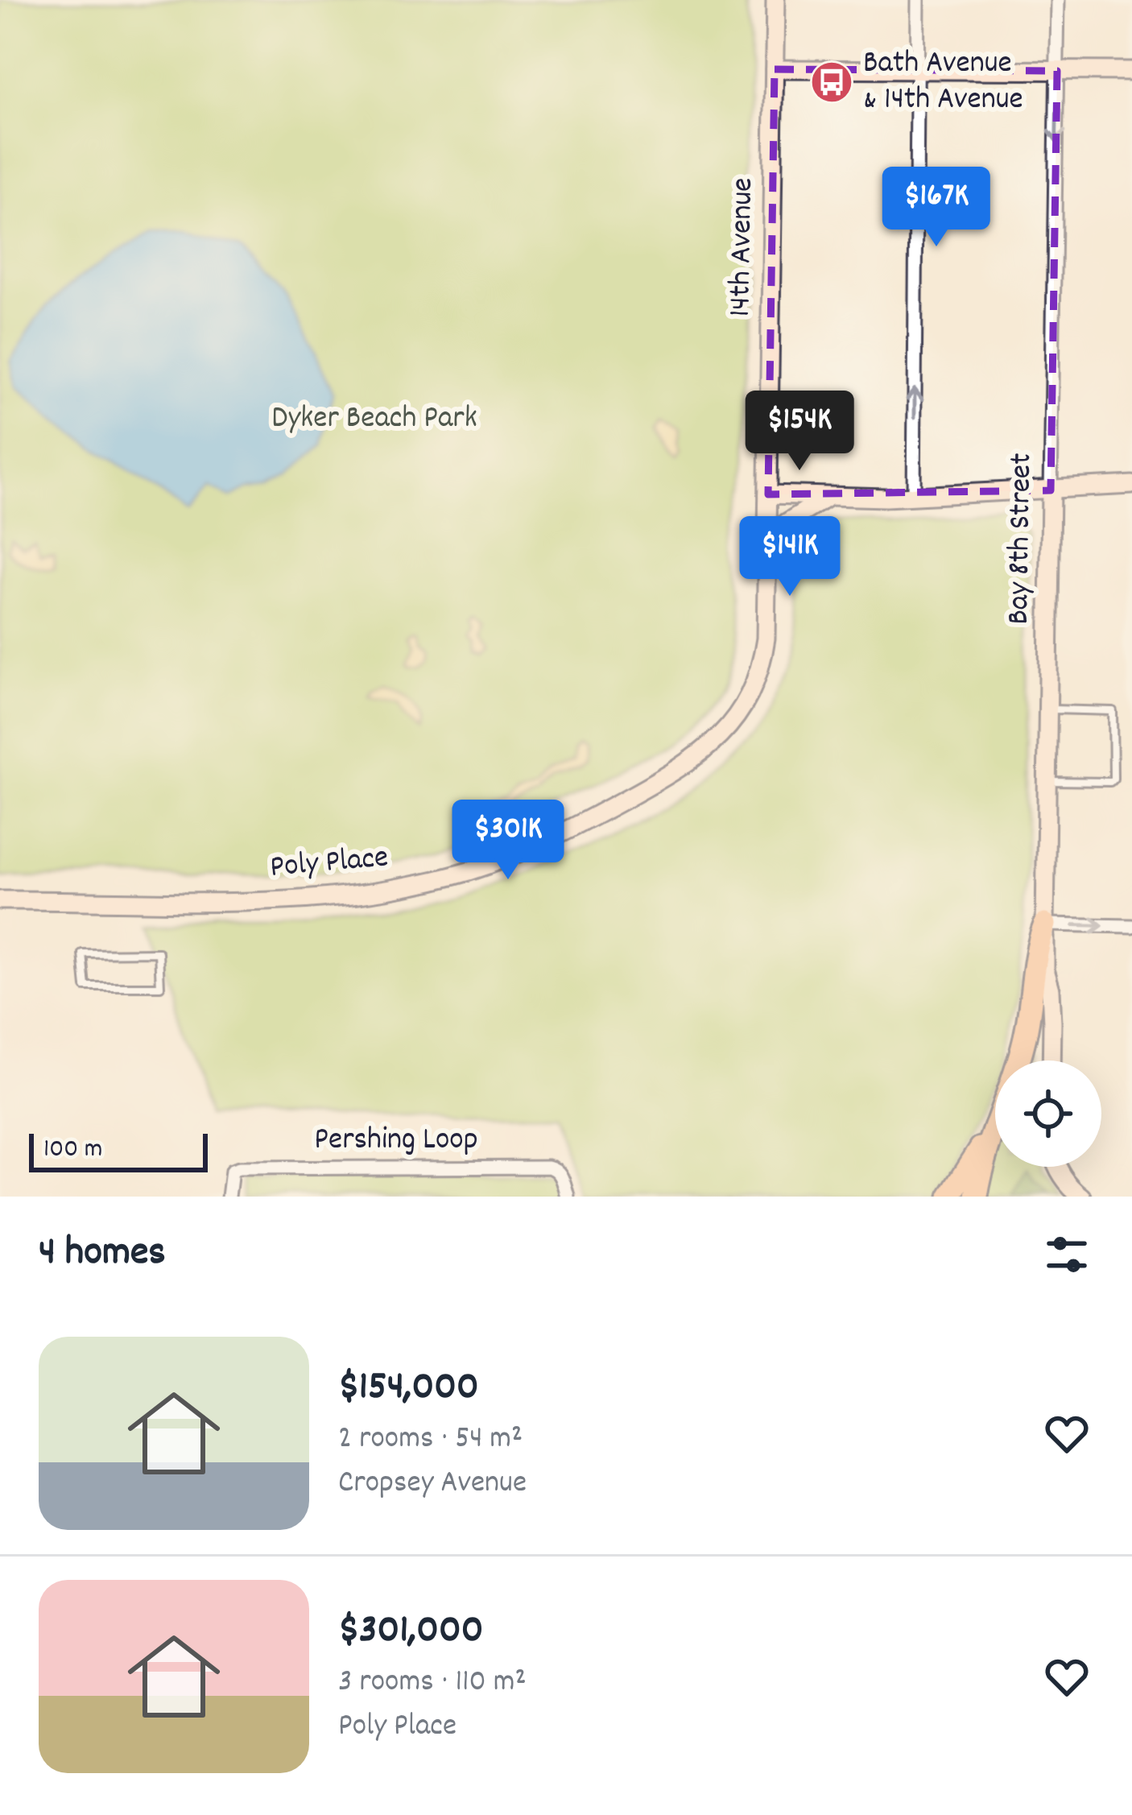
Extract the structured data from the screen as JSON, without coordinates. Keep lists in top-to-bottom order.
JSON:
{
  "streets": {
    "main road": ["14th Avenue", "Bay 8th Street", "Poly Place"],
    "street": ["Pershing Loop"]
  },
  "crossings": [
    ["14th Avenue", "Poly Place"]
  ],
  "one_way": ["Bay 8th Street"],
  "parks": ["Dyker Beach Park"],
  "places": {
    "bus stop": ["Bath Avenue & 14th Avenue"]
  },
  "scale_bar": "100 m",
  "page": {
    "price": [
      "$167K",
      "$154K",
      "$141K",
      "$301K"
    ],
    "scale": "100 m",
    "heading": "4 homes",
    "list": [
      {
        "name": "$154,000",
        "note": "2 rooms · 54 m² · Cropsey Avenue"
      },
      {
        "name": "$301,000",
        "note": "3 rooms · 110 m² · Poly Place"
      }
    ]
  }
}
